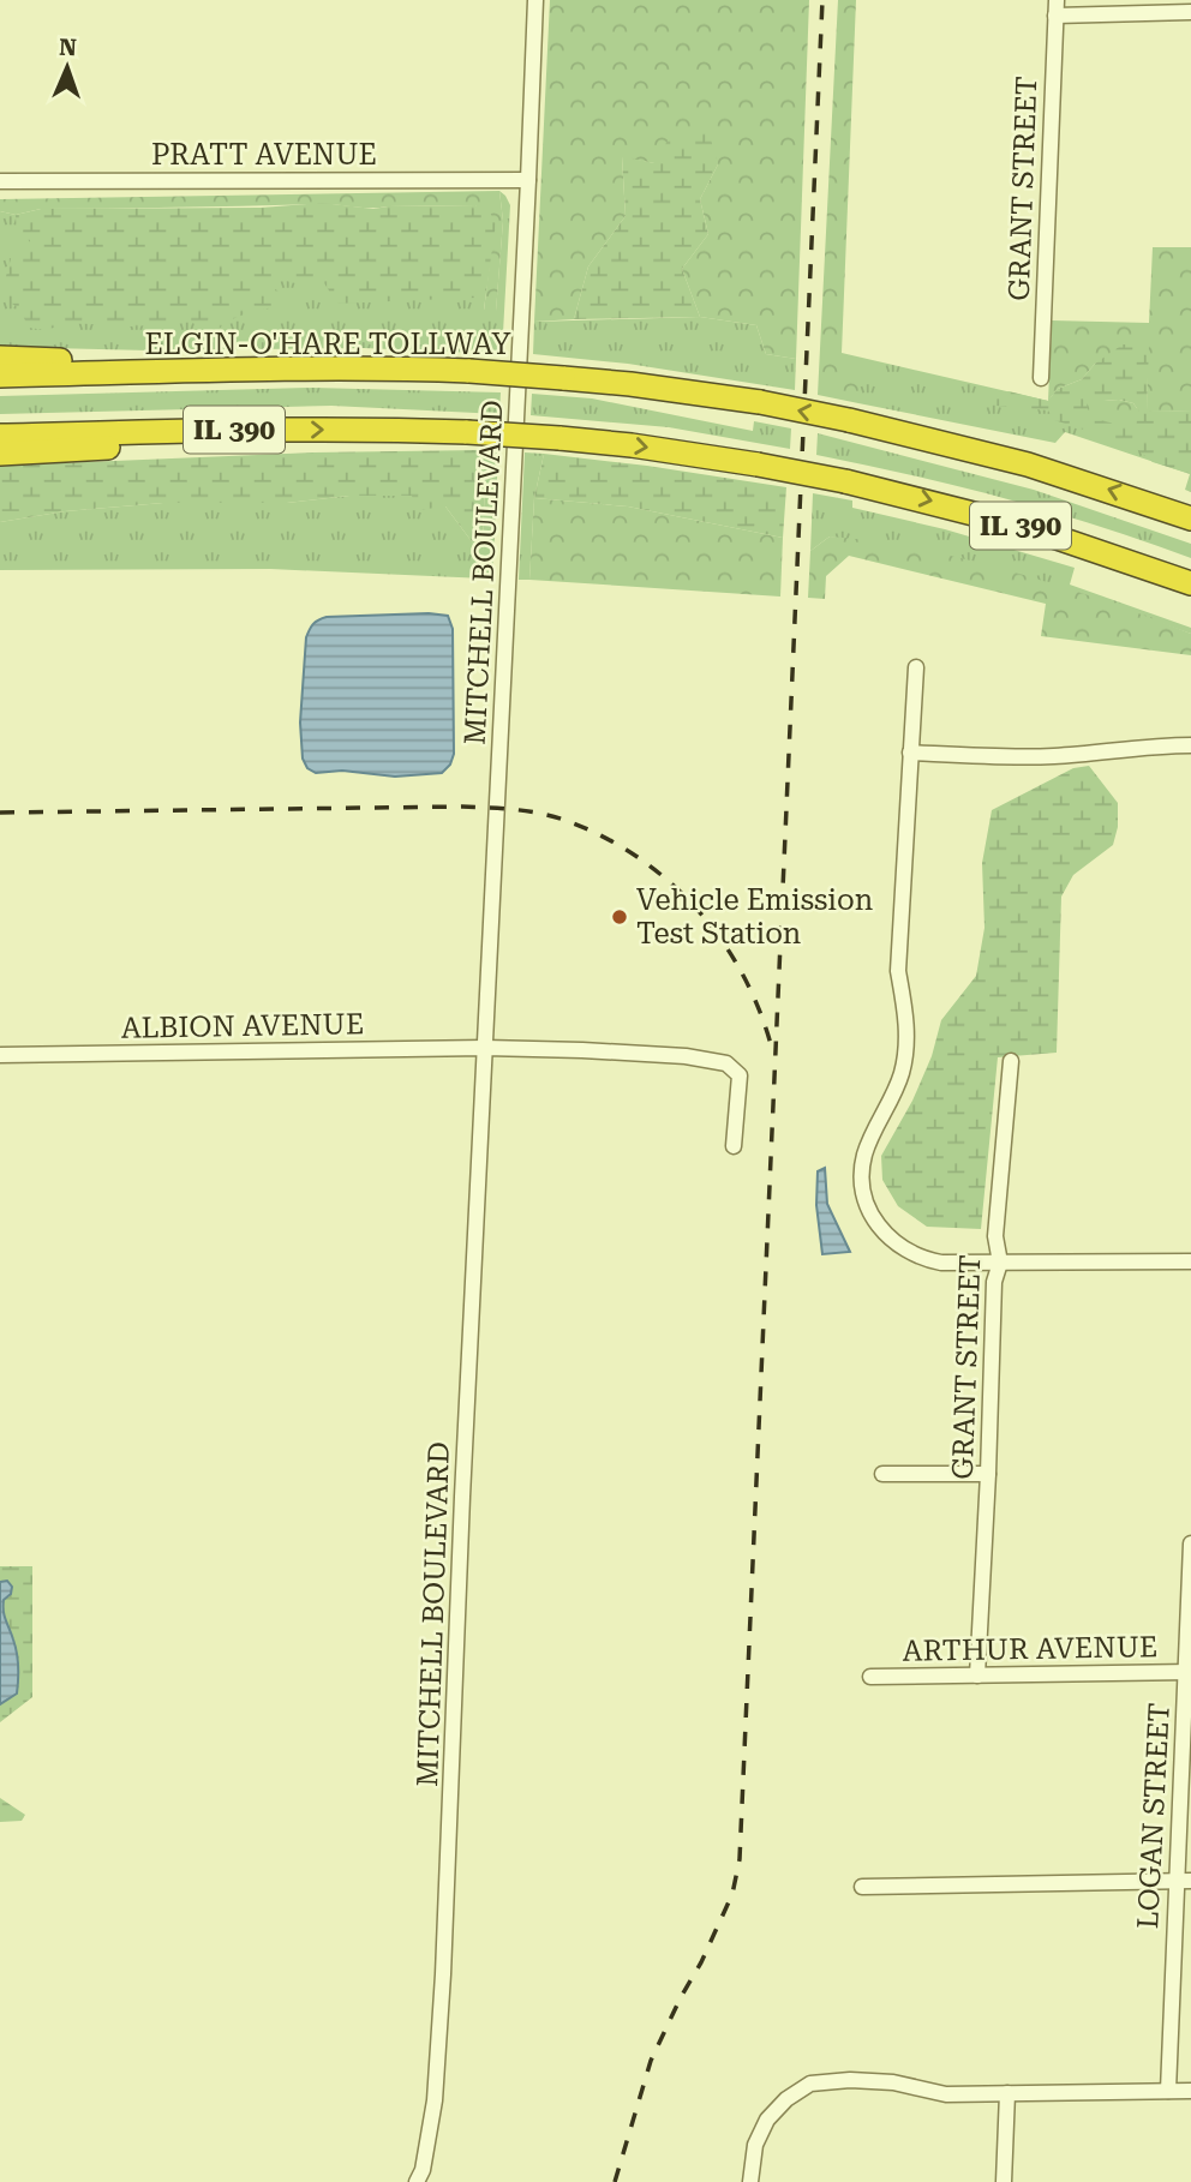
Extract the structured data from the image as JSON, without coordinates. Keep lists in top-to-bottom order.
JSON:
{
  "streets": {
    "highway": ["ELGIN-O'HARE TOLLWAY", "IL 390"],
    "street": [
      "PRATT AVENUE",
      "GRANT STREET",
      "MITCHELL BOULEVARD",
      "ALBION AVENUE",
      "ARTHUR AVENUE",
      "LOGAN STREET"
    ]
  },
  "crossings": [
    ["PRATT AVENUE", "MITCHELL BOULEVARD"],
    ["GRANT STREET", "ARTHUR AVENUE"],
    ["MITCHELL BOULEVARD", "ALBION AVENUE"],
    ["ARTHUR AVENUE", "LOGAN STREET"]
  ],
  "places": ["Vehicle Emission Test Station"],
  "north": "top"
}
